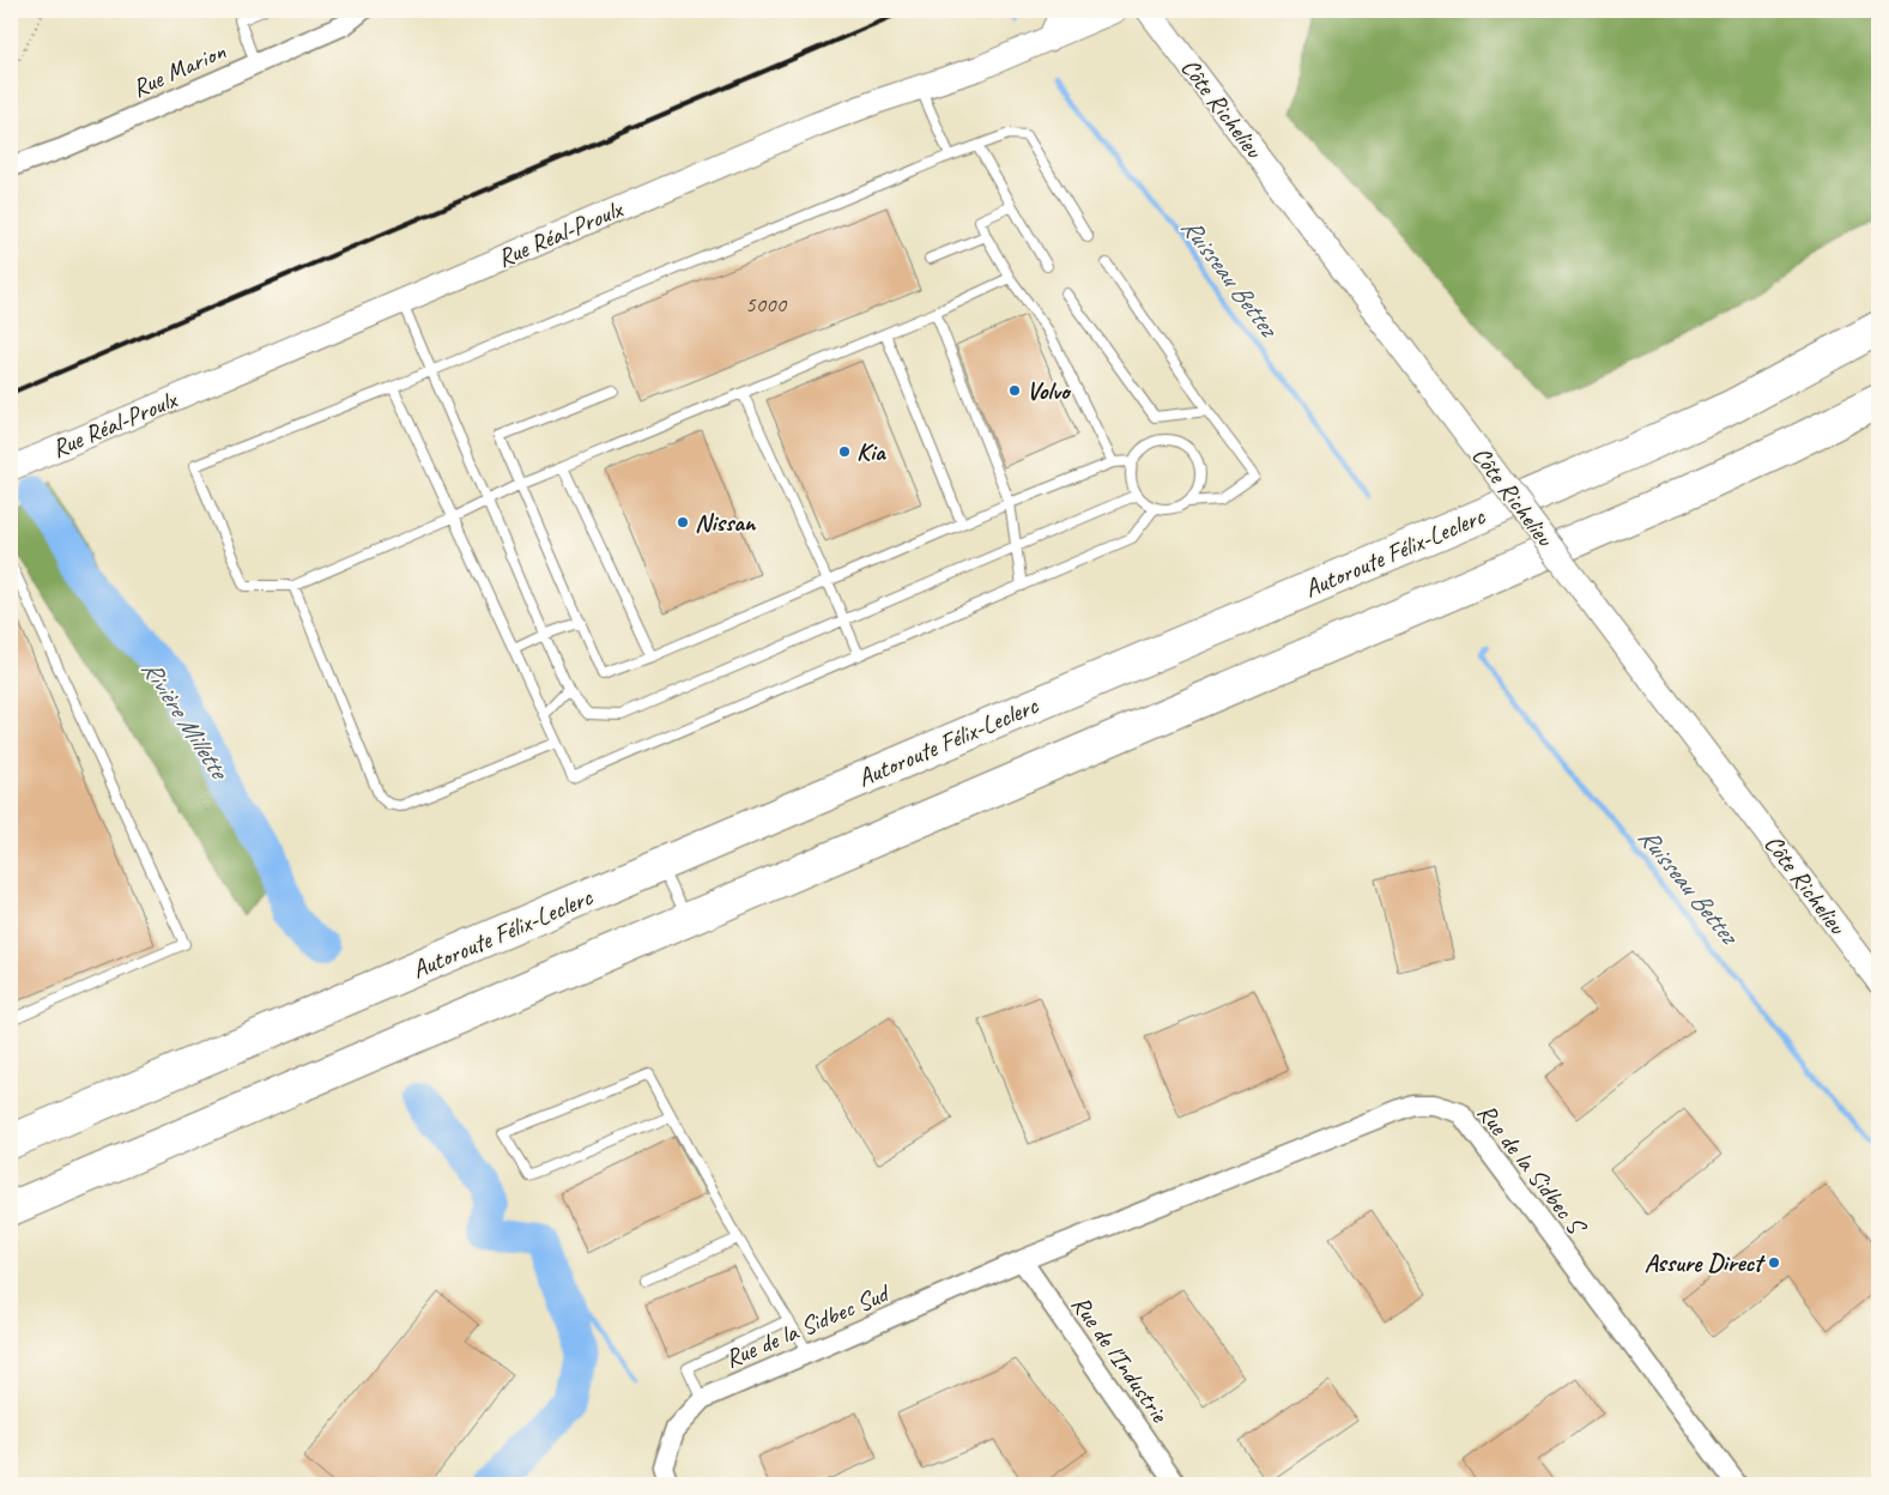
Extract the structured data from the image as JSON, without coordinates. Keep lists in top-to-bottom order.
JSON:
{
  "streets": {
    "highway": ["Autoroute Félix-Leclerc"],
    "street": [
      "Rue Marion",
      "Côte Richelieu",
      "Rue Réal-Proulx",
      "Rue de la Sidbec S",
      "Rue de la Sidbec Sud",
      "Rue de l'Industrie"
    ]
  },
  "crossings": [
    ["Rue de la Sidbec S", "Rue de la Sidbec Sud"],
    ["Rue de la Sidbec S", "Rue de l'Industrie"],
    ["Rue de la Sidbec Sud", "Rue de l'Industrie"]
  ],
  "water": ["Ruisseau Bettez", "Rivière Millette"],
  "places": [
    "Volvo",
    "Kia",
    "Nissan",
    "Assure Direct"
  ],
  "house_numbers": ["5000"]
}
